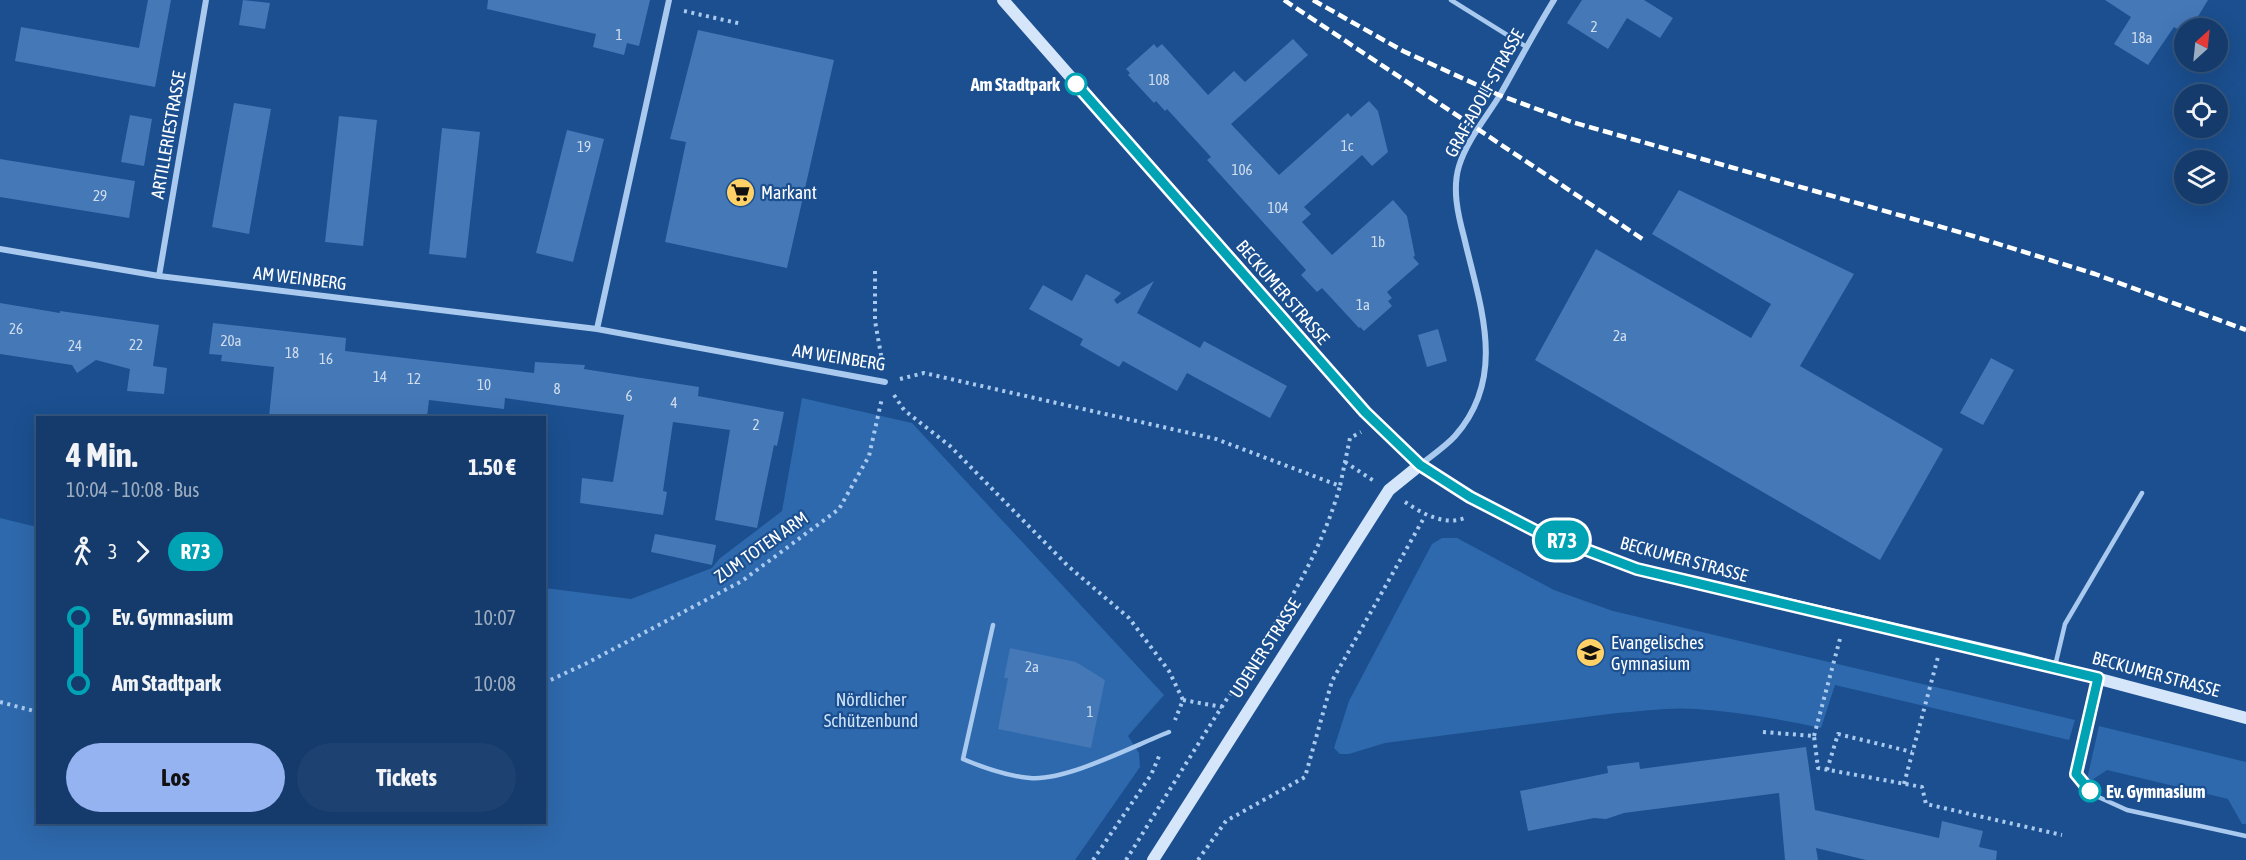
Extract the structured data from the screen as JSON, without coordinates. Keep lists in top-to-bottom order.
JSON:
{
  "streets": {
    "main road": ["BECKUMER STRASSE", "UDENER STRASSE"],
    "street": ["GRAF-ADOLF-STRASSE", "ARTILLERIESTRASSE", "AM WEINBERG"],
    "path": ["ZUM TOTEN ARM"]
  },
  "crossings": [
    ["GRAF-ADOLF-STRASSE", "BECKUMER STRASSE"],
    ["GRAF-ADOLF-STRASSE", "UDENER STRASSE"],
    ["ARTILLERIESTRASSE", "AM WEINBERG"],
    ["AM WEINBERG", "ZUM TOTEN ARM"],
    ["BECKUMER STRASSE", "UDENER STRASSE"]
  ],
  "parks": ["Nördlicher Schützenbund"],
  "places": {
    "other": ["Am Stadtpark", "Ev. Gymnasium"],
    "supermarket": ["Markant"],
    "school or university": ["Evangelisches Gymnasium"]
  },
  "lines": ["bus line R73"],
  "house_numbers": [
    "2",
    "1",
    "18a",
    "108",
    "1c",
    "19",
    "106",
    "29",
    "104",
    "1b",
    "1a",
    "26",
    "2a",
    "20a",
    "22",
    "24",
    "18",
    "16",
    "14",
    "12",
    "10",
    "8",
    "6",
    "4",
    "2",
    "2a",
    "1"
  ],
  "north": "top right",
  "page": {
    "on_map": "R73",
    "heading": ["4 Min.", "10:04 – 10:08 · Bus", "1.50 €"],
    "legs": ["3", "R73"],
    "list": [
      {
        "name": "Ev. Gymnasium",
        "value": "10:07"
      },
      {
        "name": "Am Stadtpark",
        "value": "10:08"
      }
    ],
    "buttons": ["Los", "Tickets"]
  }
}
